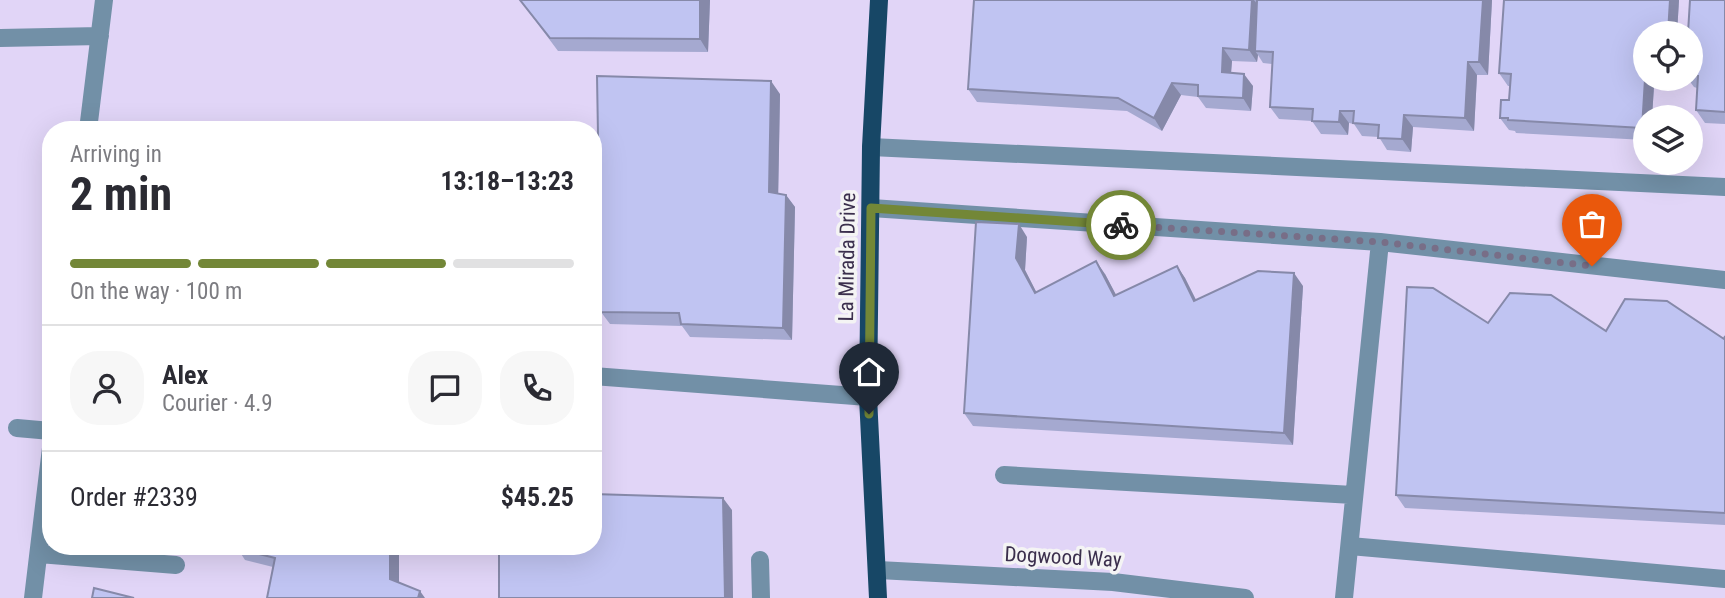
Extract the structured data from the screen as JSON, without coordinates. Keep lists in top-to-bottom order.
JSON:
{
  "streets": {
    "main road": ["La Mirada Drive"],
    "street": ["Dogwood Way"]
  },
  "crossings": [
    ["La Mirada Drive", "Dogwood Way"]
  ],
  "page": {
    "heading": ["2 min", "Arriving in", "13:18–13:23"],
    "panel": [
      "Alex",
      "Courier · 4.9",
      "Order #2339",
      "$45.25"
    ],
    "bar": "On the way · 100 m"
  }
}
